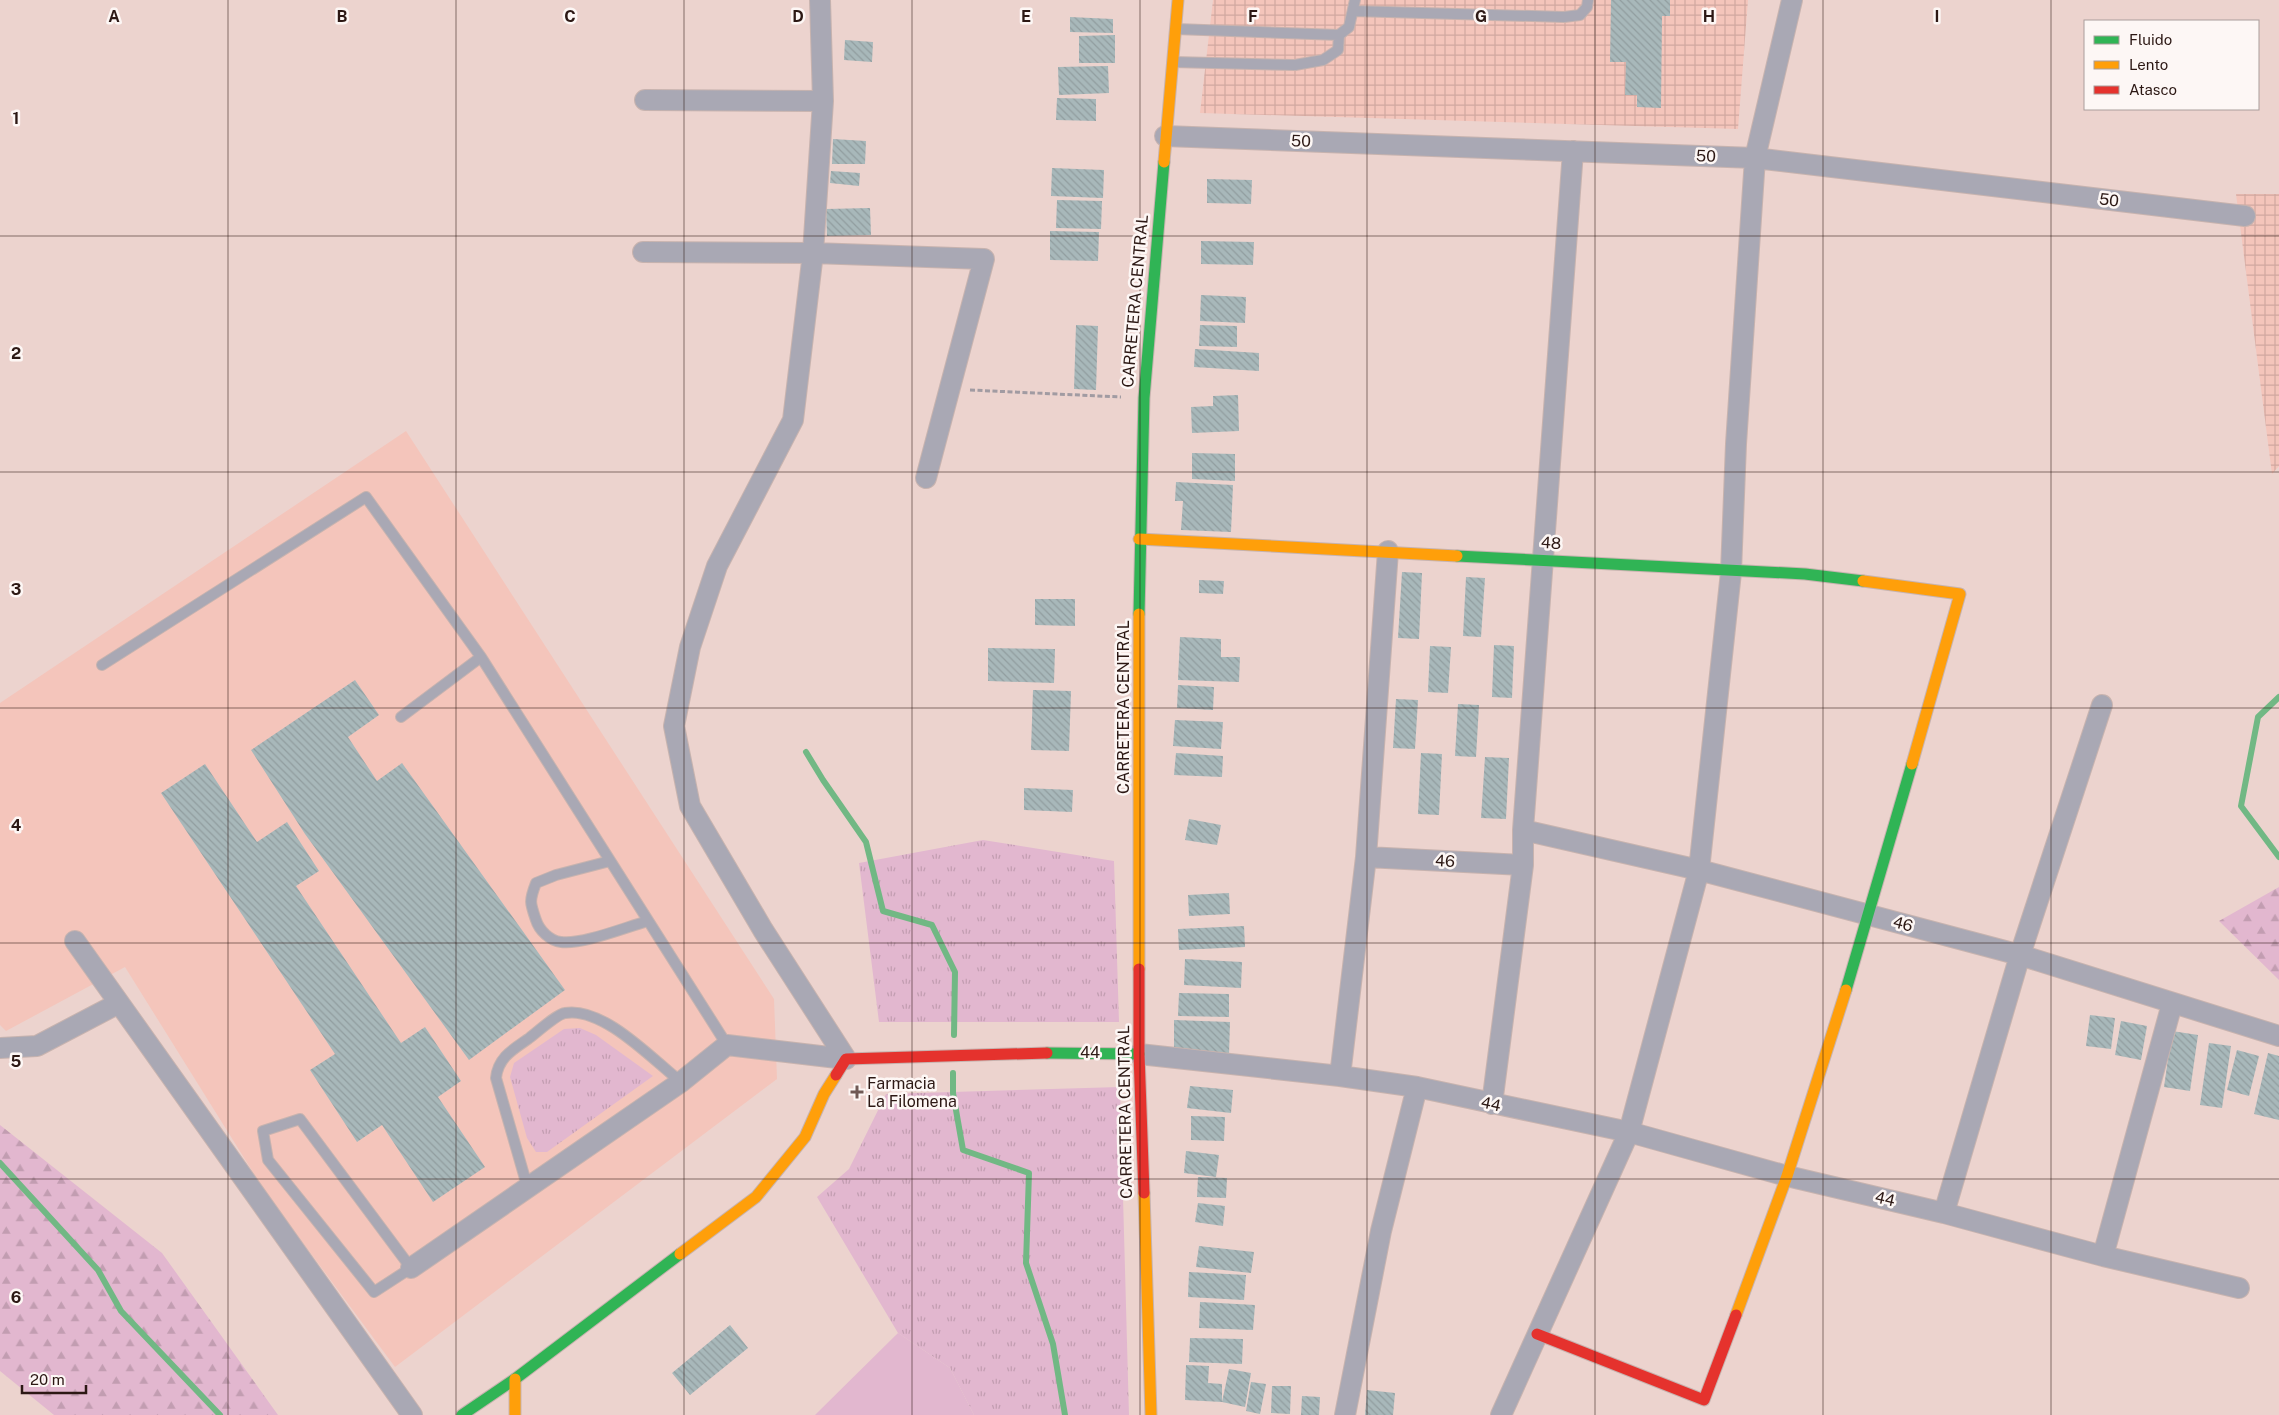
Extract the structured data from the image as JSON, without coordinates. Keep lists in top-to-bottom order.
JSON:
{
  "streets": {
    "main road": ["CARRETERA CENTRAL", "48", "44"],
    "street": ["50", "46"]
  },
  "crossings": [
    ["50", "CARRETERA CENTRAL"],
    ["CARRETERA CENTRAL", "48"],
    ["CARRETERA CENTRAL", "44"],
    ["48", "46"]
  ],
  "places": {
    "health": ["Farmacia La Filomena"]
  },
  "legend": ["Fluido", "Lento", "Atasco"],
  "scale_bar": "20 m",
  "grid": {
    "columns": [
      "A",
      "B",
      "C",
      "D",
      "E",
      "F",
      "G",
      "H",
      "I"
    ],
    "rows": [
      "1",
      "2",
      "3",
      "4",
      "5",
      "6"
    ]
  }
}
